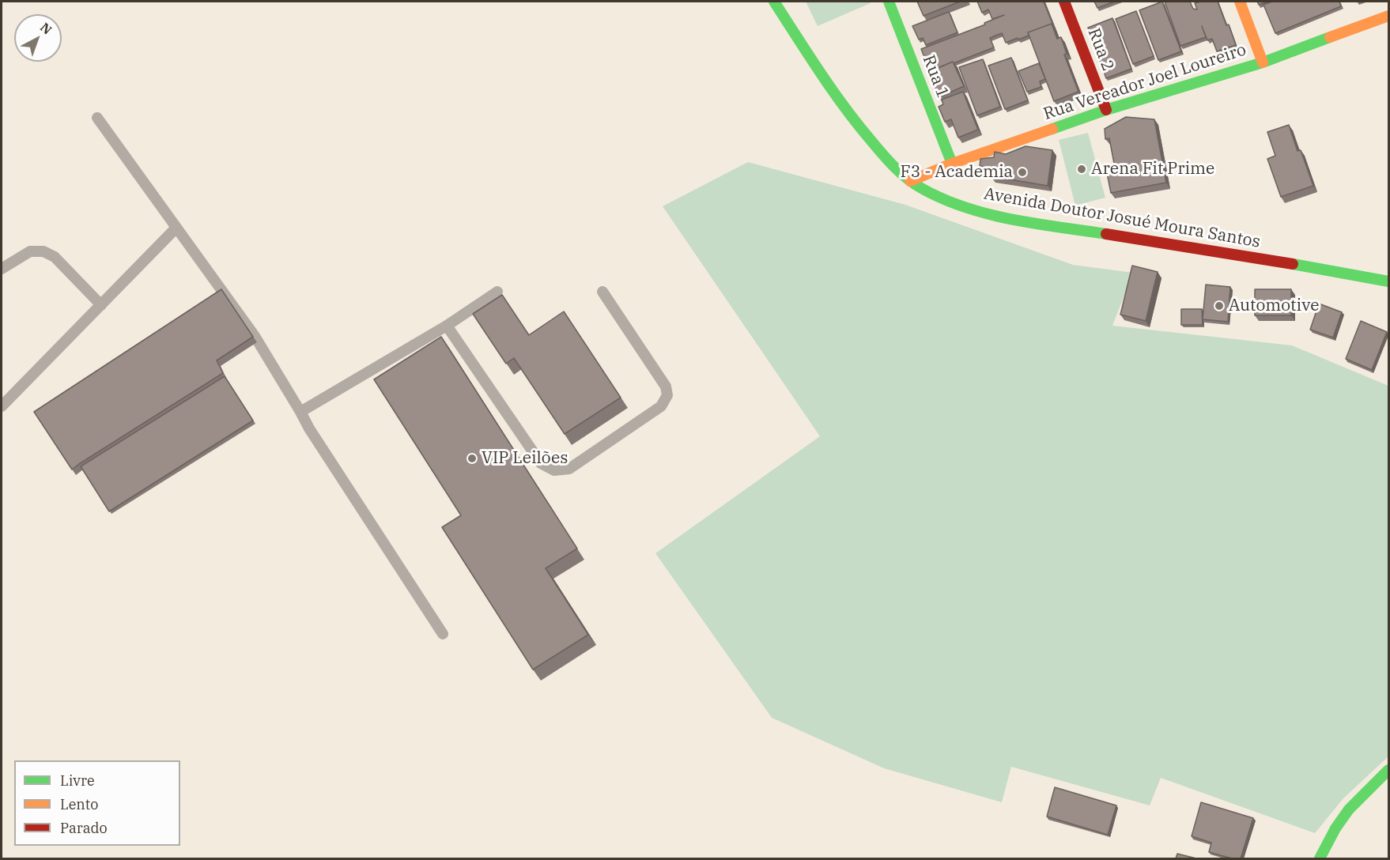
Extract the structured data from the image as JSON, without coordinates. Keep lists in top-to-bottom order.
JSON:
{
  "streets": {
    "street": [
      "Rua 2",
      "Rua 1",
      "Rua Vereador Joel Loureiro",
      "Avenida Doutor Josué Moura Santos"
    ]
  },
  "crossings": [
    ["Rua 2", "Rua Vereador Joel Loureiro"],
    ["Rua 1", "Rua Vereador Joel Loureiro"],
    ["Rua Vereador Joel Loureiro", "Avenida Doutor Josué Moura Santos"]
  ],
  "places": [
    "Arena Fit Prime",
    "F3 - Academia",
    "Automotive",
    "VIP Leilões"
  ],
  "legend": ["Livre", "Lento", "Parado"],
  "north": "top right"
}
